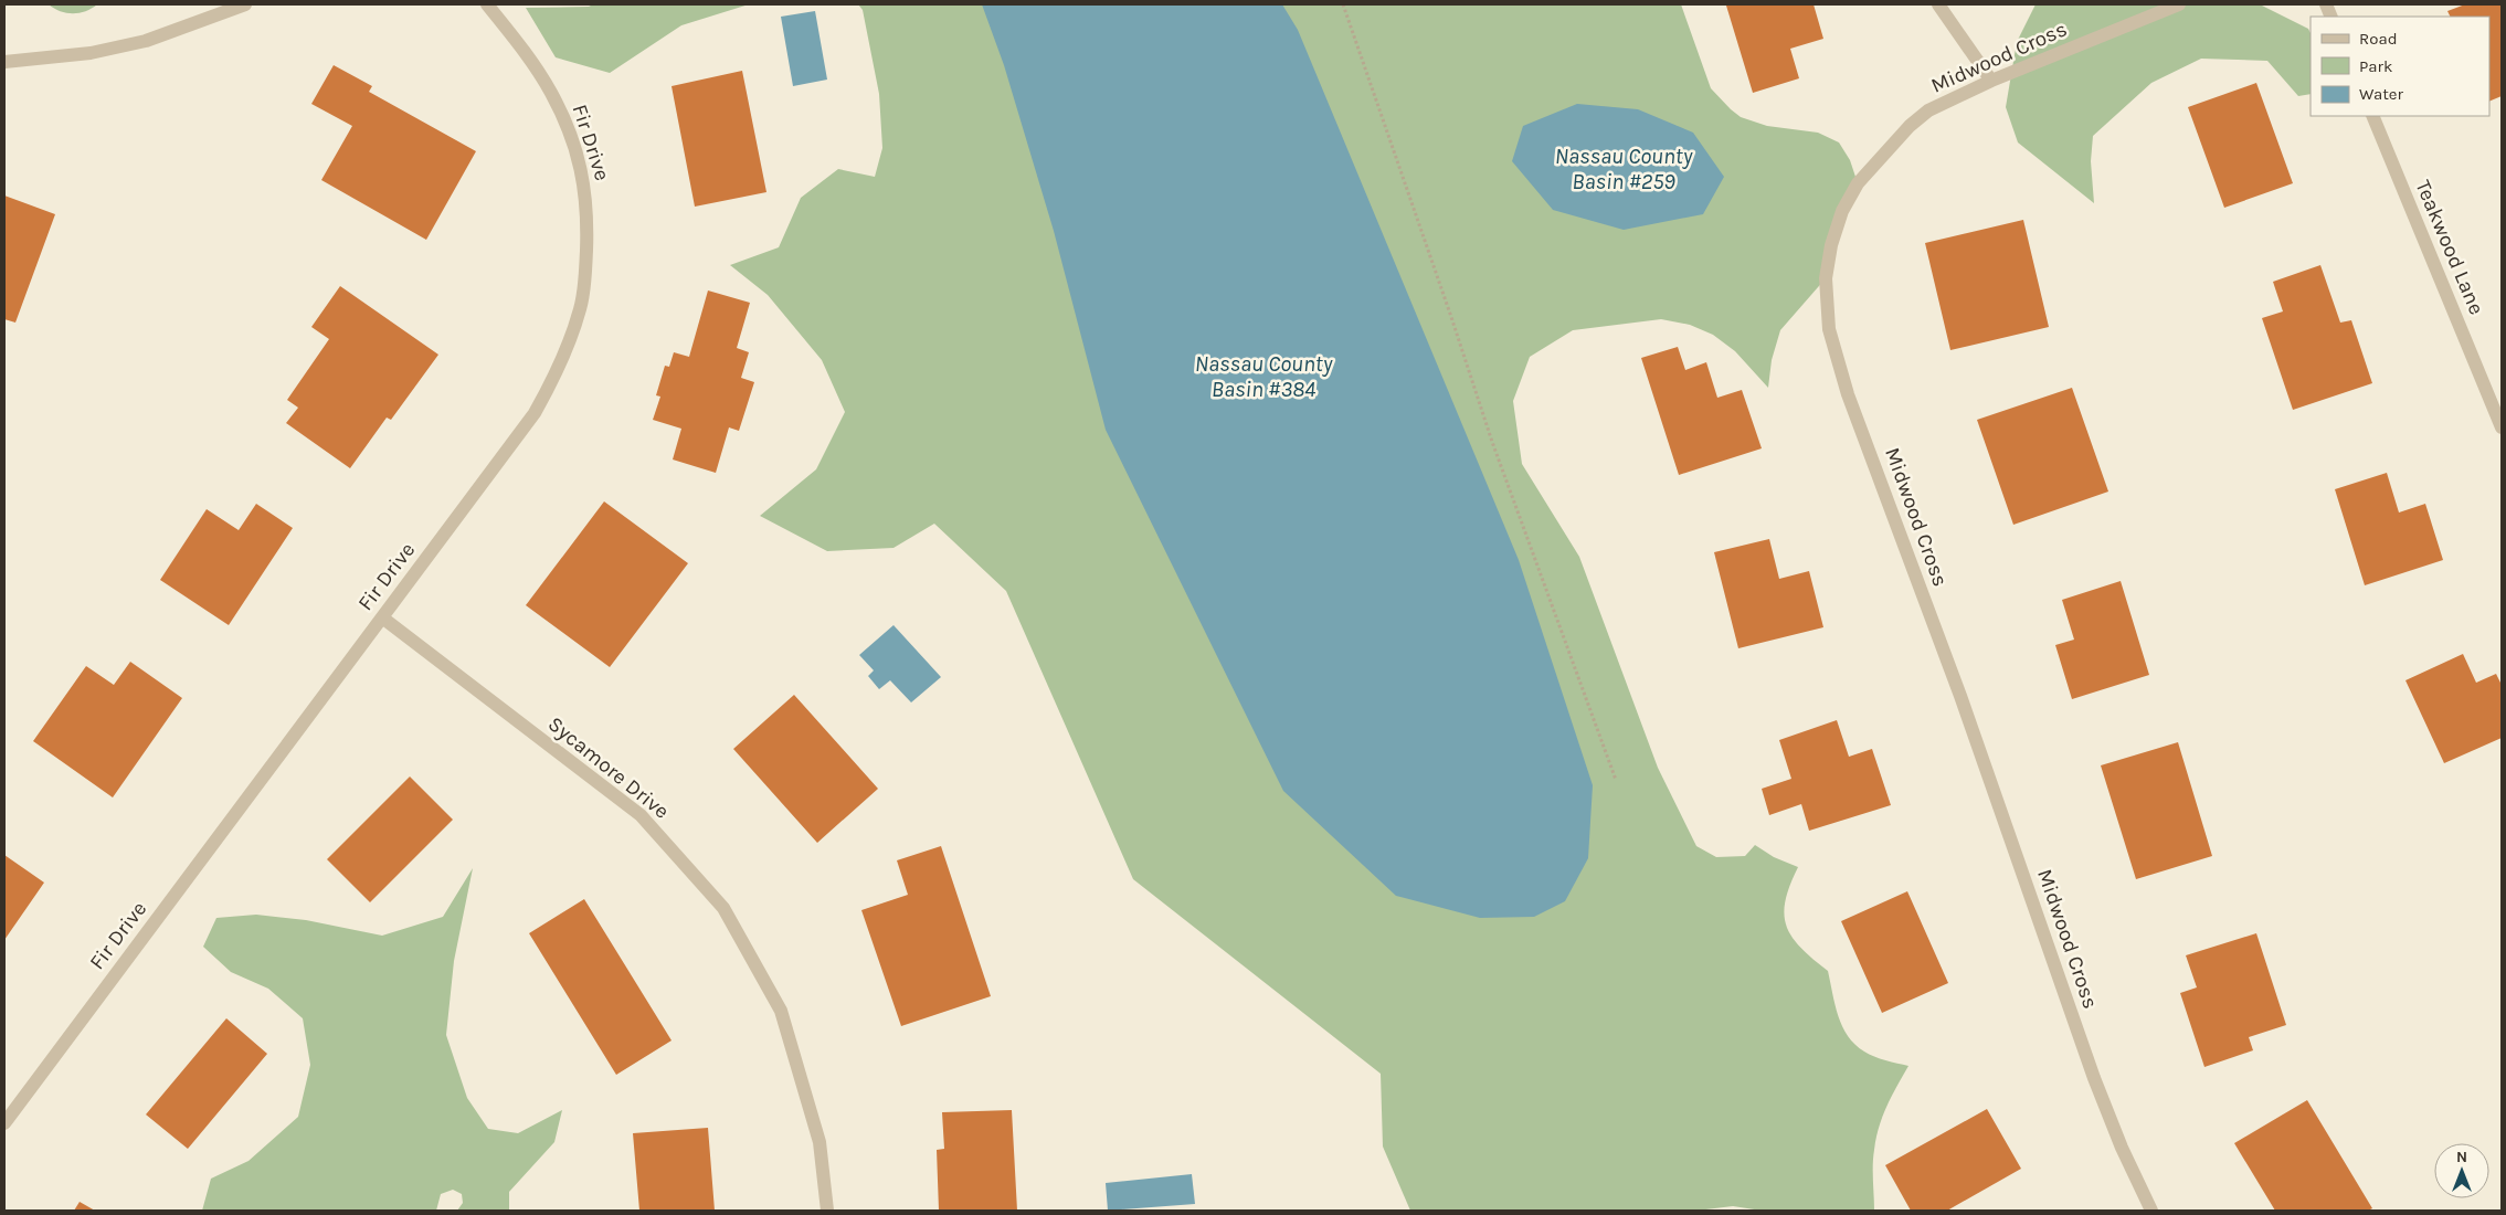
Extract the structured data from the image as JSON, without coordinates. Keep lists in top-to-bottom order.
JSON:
{
  "streets": {
    "street": [
      "Midwood Cross",
      "Fir Drive",
      "Teakwood Lane",
      "Sycamore Drive"
    ]
  },
  "crossings": [
    ["Fir Drive", "Sycamore Drive"]
  ],
  "water": ["Nassau County Basin #259", "Nassau County Basin #384"],
  "legend": ["Road", "Park", "Water"],
  "north": "top"
}
